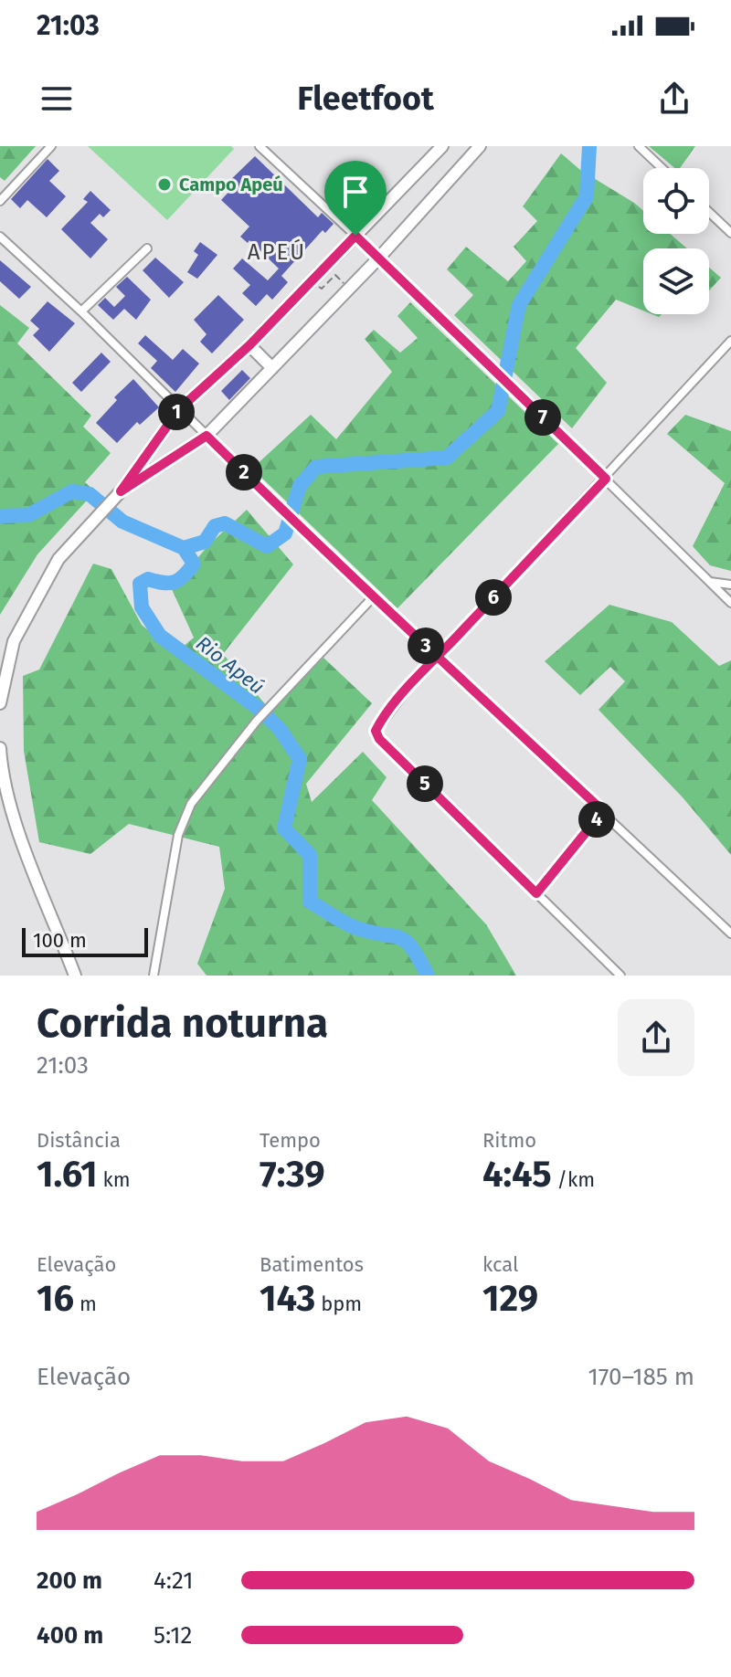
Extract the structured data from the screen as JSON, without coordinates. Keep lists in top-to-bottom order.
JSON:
{
  "districts": ["APEÚ"],
  "water": ["Rio Apeú"],
  "places": ["Campo Apeú"],
  "scale_bar": "100 m",
  "page": {
    "status": "21:03",
    "header": "Fleetfoot",
    "pins": [
      "1",
      "7",
      "2",
      "6",
      "3",
      "5",
      "4"
    ],
    "scale": "100 m",
    "heading": ["Corrida noturna", "21:03"],
    "stats": [
      ["Distância", "1.61 km"],
      ["Tempo", "7:39"],
      ["Ritmo", "4:45 /km"],
      ["Elevação", "16 m"],
      ["Batimentos", "143 bpm"],
      ["kcal", "129"]
    ],
    "chart": ["Elevação", "170–185 m"],
    "list": [
      {
        "name": "200 m",
        "note": "4:21"
      },
      {
        "name": "400 m",
        "note": "5:12"
      }
    ]
  }
}
